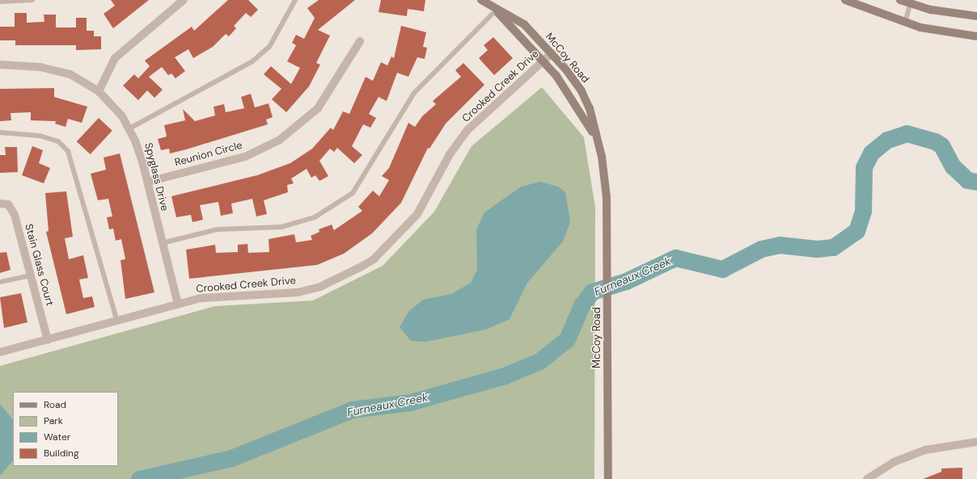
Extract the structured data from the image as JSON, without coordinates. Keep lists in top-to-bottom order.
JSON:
{
  "streets": {
    "street": [
      "McCoy Road",
      "Crooked Creek Drive",
      "Reunion Circle",
      "Spyglass Drive",
      "Stain Glass Court"
    ]
  },
  "crossings": [
    ["McCoy Road", "Crooked Creek Drive"],
    ["Crooked Creek Drive", "Spyglass Drive"],
    ["Crooked Creek Drive", "Stain Glass Court"],
    ["Reunion Circle", "Spyglass Drive"]
  ],
  "water": ["Furneaux Creek"],
  "legend": [
    "Road",
    "Park",
    "Water",
    "Building"
  ]
}
